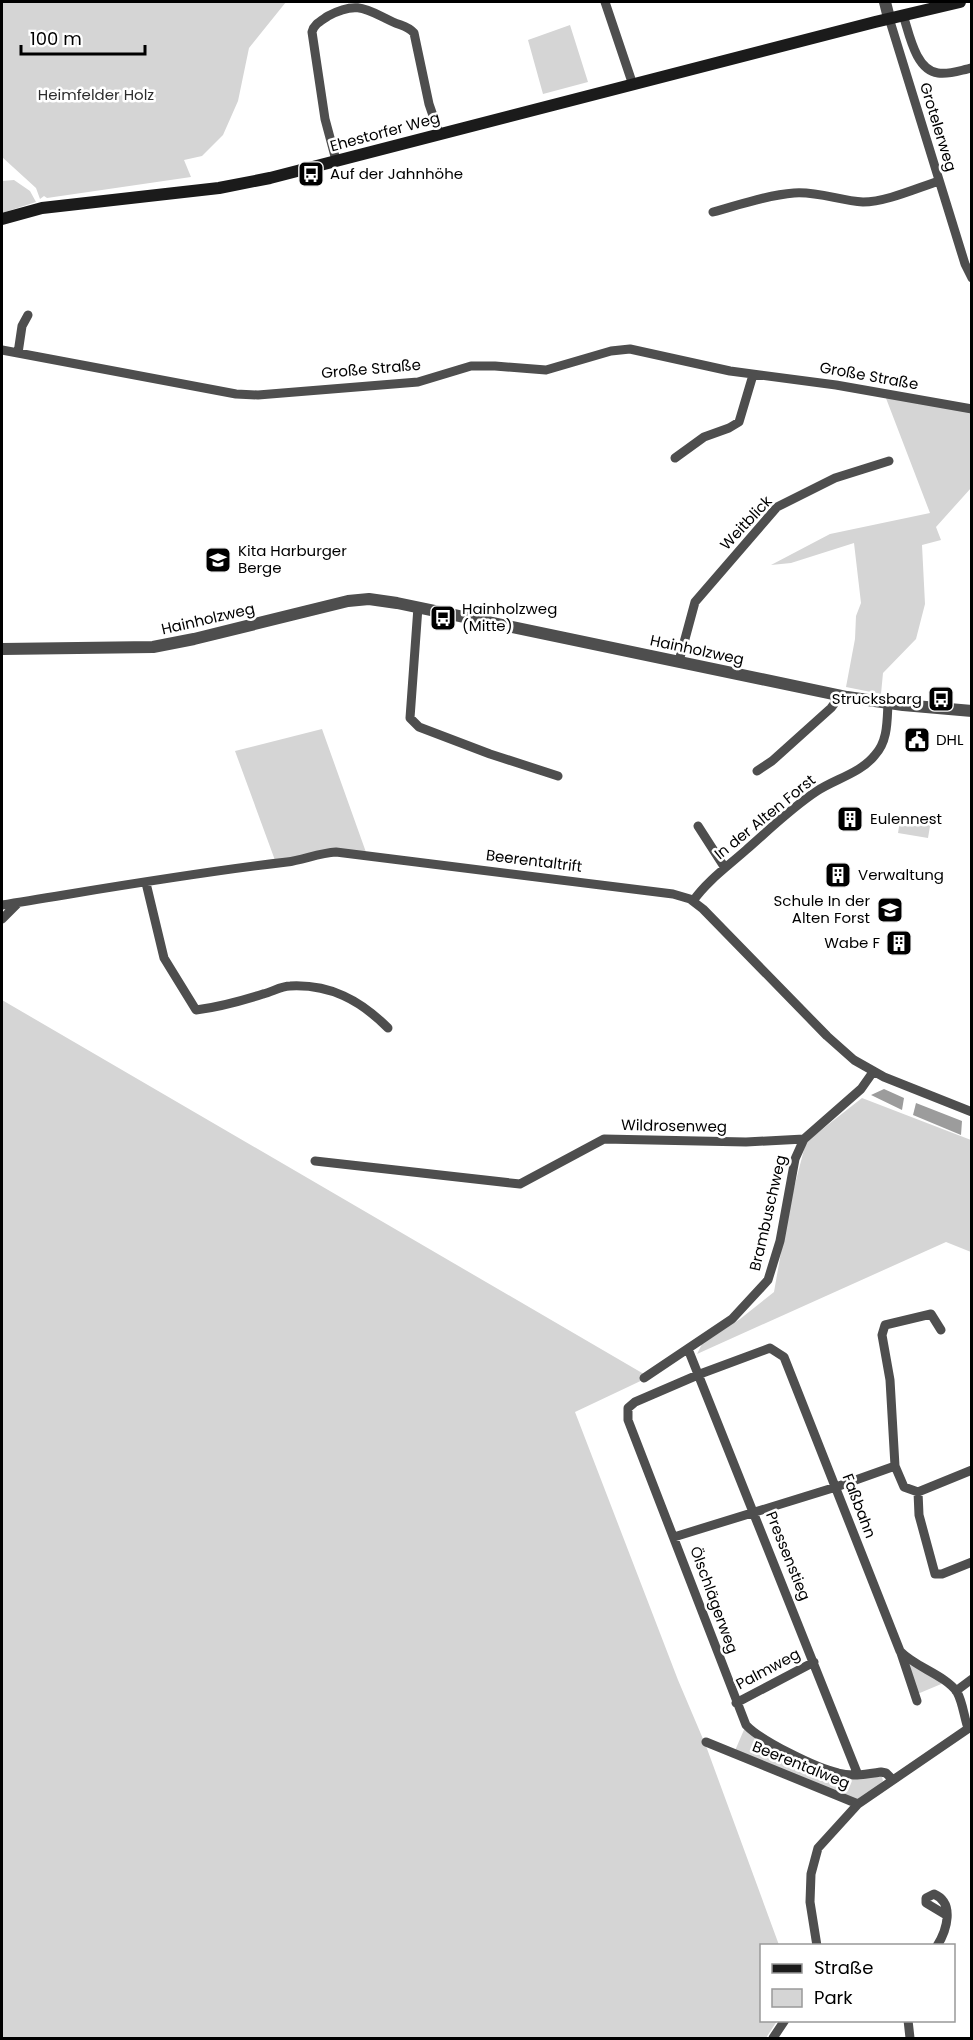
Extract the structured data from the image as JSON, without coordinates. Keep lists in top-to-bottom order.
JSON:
{
  "streets": {
    "main road": ["Ehestorfer Weg"],
    "street": [
      "Grotelerweg",
      "Große Straße",
      "Weitblick",
      "Hainholzweg",
      "In der Alten Forst",
      "Beerentaltrift",
      "Wildrosenweg",
      "Brambuschweg",
      "Faßbahn",
      "Pressenstieg",
      "Ölschlägerweg",
      "Palmweg",
      "Beerentalweg"
    ]
  },
  "crossings": [
    ["Grotelerweg", "Ehestorfer Weg"],
    ["Weitblick", "Hainholzweg"],
    ["Hainholzweg", "In der Alten Forst"],
    ["In der Alten Forst", "Beerentaltrift"],
    ["Wildrosenweg", "Brambuschweg"],
    ["Brambuschweg", "Pressenstieg"],
    ["Faßbahn", "Pressenstieg"],
    ["Faßbahn", "Ölschlägerweg"],
    ["Pressenstieg", "Ölschlägerweg"],
    ["Pressenstieg", "Palmweg"],
    ["Ölschlägerweg", "Palmweg"],
    ["Ölschlägerweg", "Beerentalweg"]
  ],
  "parks": ["Heimfelder Holz"],
  "places": {
    "bus stop": ["Auf der Jahnhöhe", "Hainholzweg (Mitte)", "Strucksbarg"],
    "school or university": ["Kita Harburger Berge", "Schule In der Alten Forst"],
    "public building": ["DHL"],
    "building": ["Eulennest", "Verwaltung", "Wabe F"]
  },
  "legend": ["Straße", "Park"],
  "scale_bar": "100 m"
}
